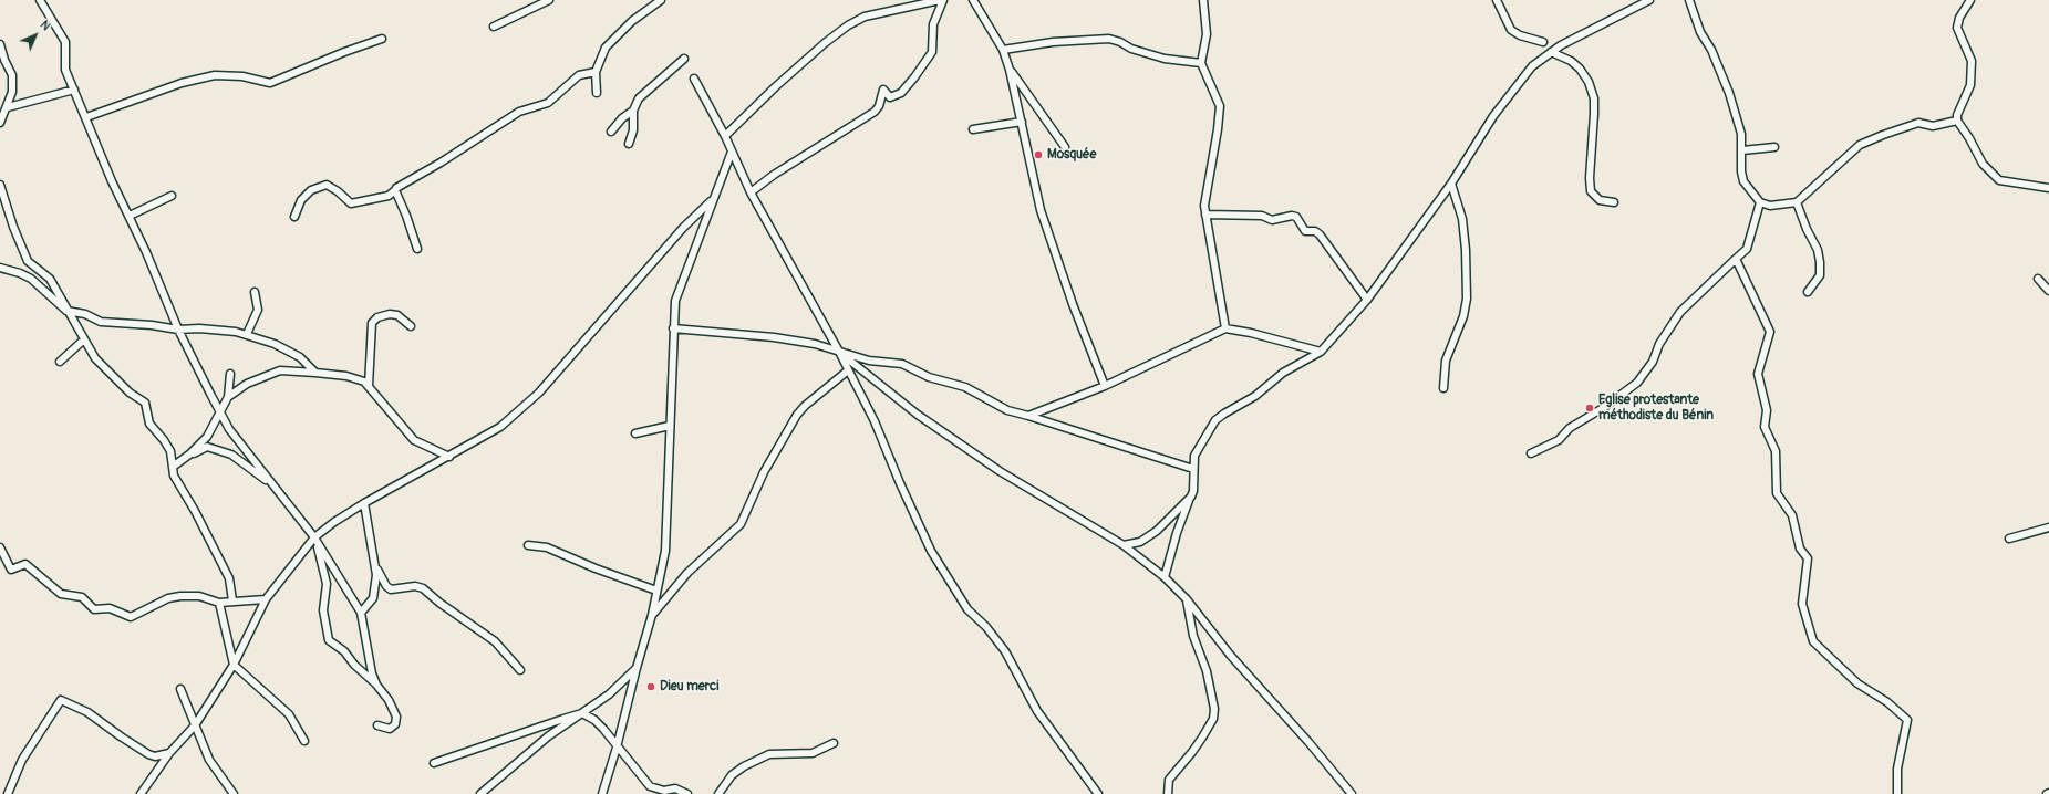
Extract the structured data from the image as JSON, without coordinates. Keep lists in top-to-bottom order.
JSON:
{
  "places": ["Mosquée", "Eglise protestante méthodiste du Bénin", "Dieu merci"],
  "north": "top right"
}
